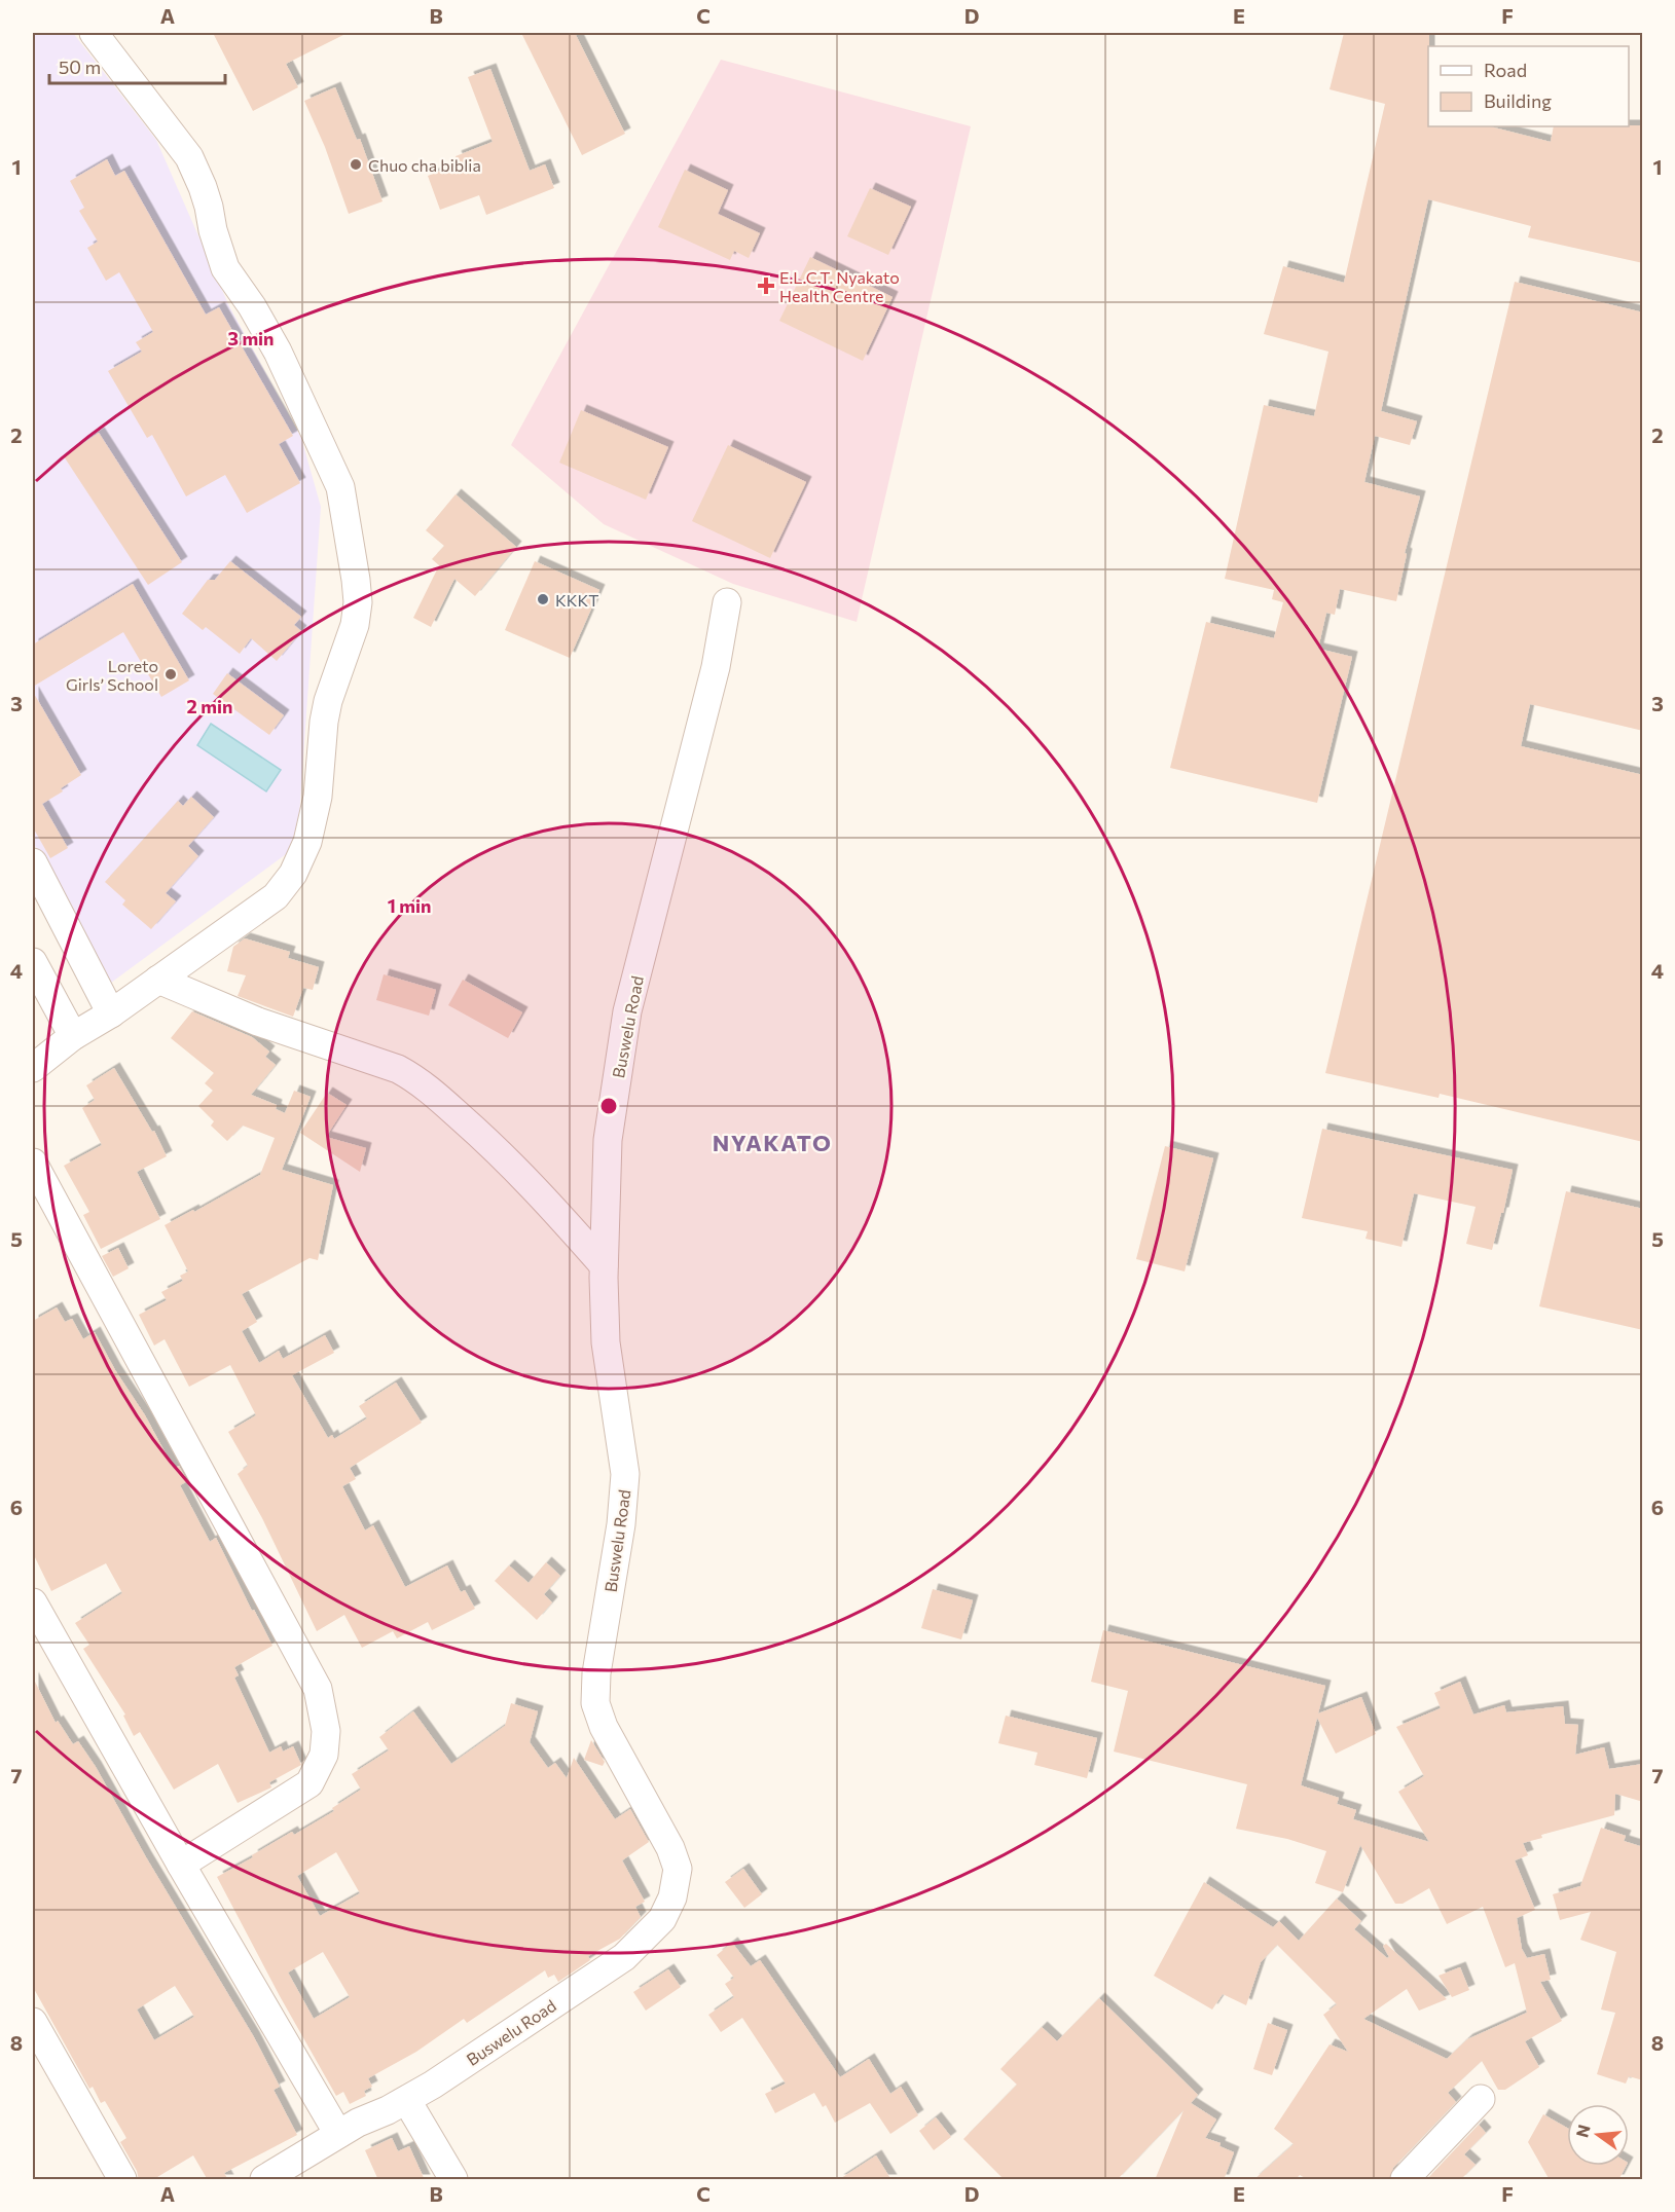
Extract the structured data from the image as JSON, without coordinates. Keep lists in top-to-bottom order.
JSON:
{
  "streets": {
    "street": ["Buswelu Road"]
  },
  "districts": ["NYAKATO"],
  "places": {
    "other": ["Chuo cha biblia", "KKKT", "Loreto Girls’ School"],
    "health": ["E.L.C.T. Nyakato Health Centre"]
  },
  "legend": ["Road", "Building"],
  "scale_bar": "50 m",
  "north": "left",
  "grid": {
    "columns": [
      "A",
      "B",
      "C",
      "D",
      "E",
      "F"
    ],
    "rows": [
      "1",
      "2",
      "3",
      "4",
      "5",
      "6",
      "7",
      "8"
    ]
  },
  "rings": ["3 min", "2 min", "1 min"]
}
